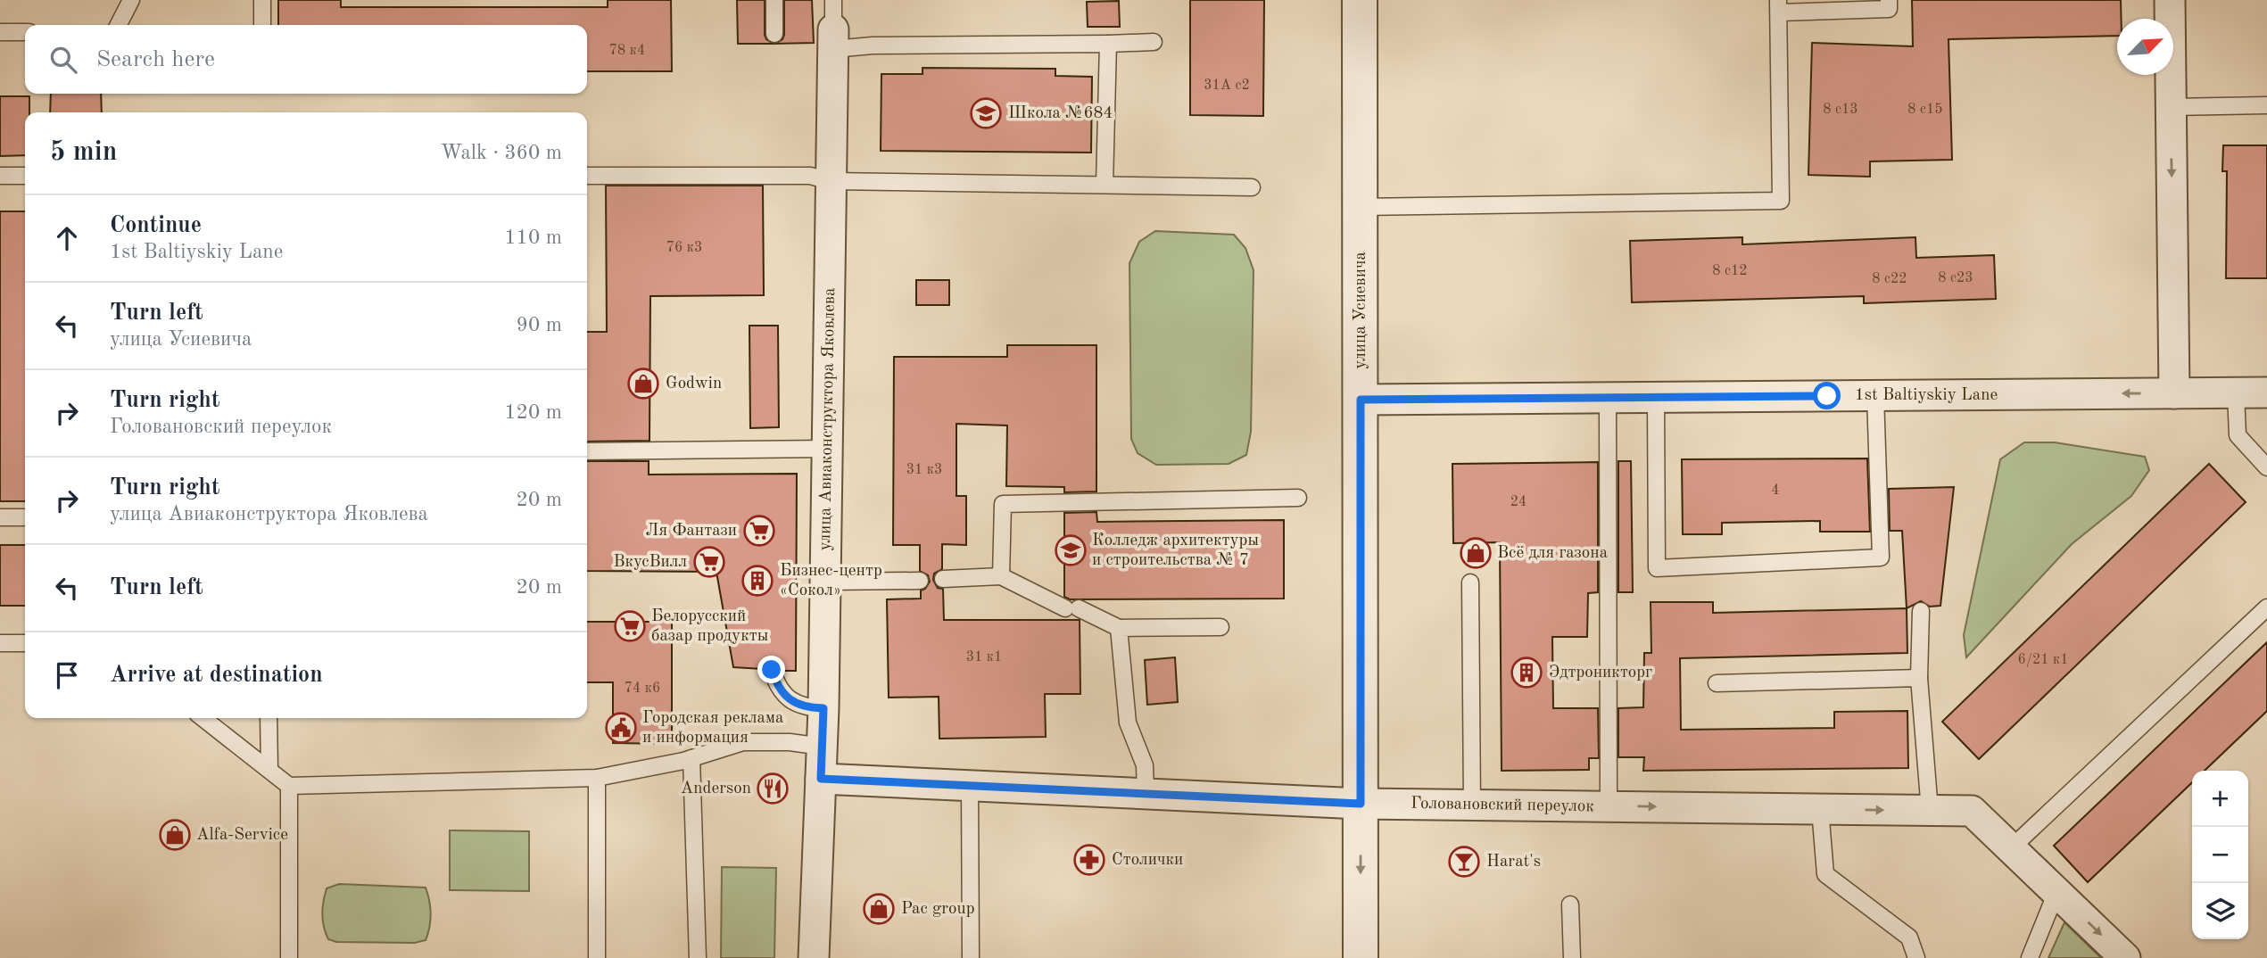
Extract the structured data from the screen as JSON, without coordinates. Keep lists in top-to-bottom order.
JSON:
{
  "streets": {
    "street": [
      "улица Усиевича",
      "1st Baltiyskiy Lane",
      "улица Авиаконструктора Яковлева",
      "Головановский переулок"
    ]
  },
  "crossings": [
    ["улица Усиевича", "1st Baltiyskiy Lane"],
    ["улица Усиевича", "Головановский переулок"],
    ["улица Авиаконструктора Яковлева", "Головановский переулок"]
  ],
  "places": {
    "school or university": ["Школа №684", "Колледж архитектуры и строительства № 7"],
    "shop": [
      "Godwin",
      "Всё для газона",
      "Alfa-Service",
      "Pac group"
    ],
    "supermarket": ["Ля Фантази", "ВкусВилл", "Белорусский базар продукты"],
    "building": ["Бизнес-центр «Сокол»", "Эдтроникторг"],
    "public building": ["Городская реклама и информация"],
    "restaurant": ["Anderson"],
    "pharmacy": ["Столички"],
    "bar": ["Harat's"]
  },
  "house_numbers": [
    "78 к4",
    "31А с2",
    "8 с13",
    "8 с15",
    "76 к3",
    "8 с12",
    "8 с23",
    "8 с22",
    "31 к3",
    "4",
    "24",
    "31 к1",
    "6/21 к1",
    "74 к6"
  ],
  "north": "top right",
  "page": {
    "search": "Search here",
    "heading": ["5 min", "Walk · 360 m"],
    "list": [
      ["Continue", "1st Baltiyskiy Lane", "110 m"],
      ["Turn left", "улица Усиевича", "90 m"],
      ["Turn right", "Головановский переулок", "120 m"],
      ["Turn right", "улица Авиаконструктора Яковлева", "20 m"],
      ["Turn left", "20 m"],
      "Arrive at destination"
    ],
    "map_buttons": ["+", "−"]
  }
}
